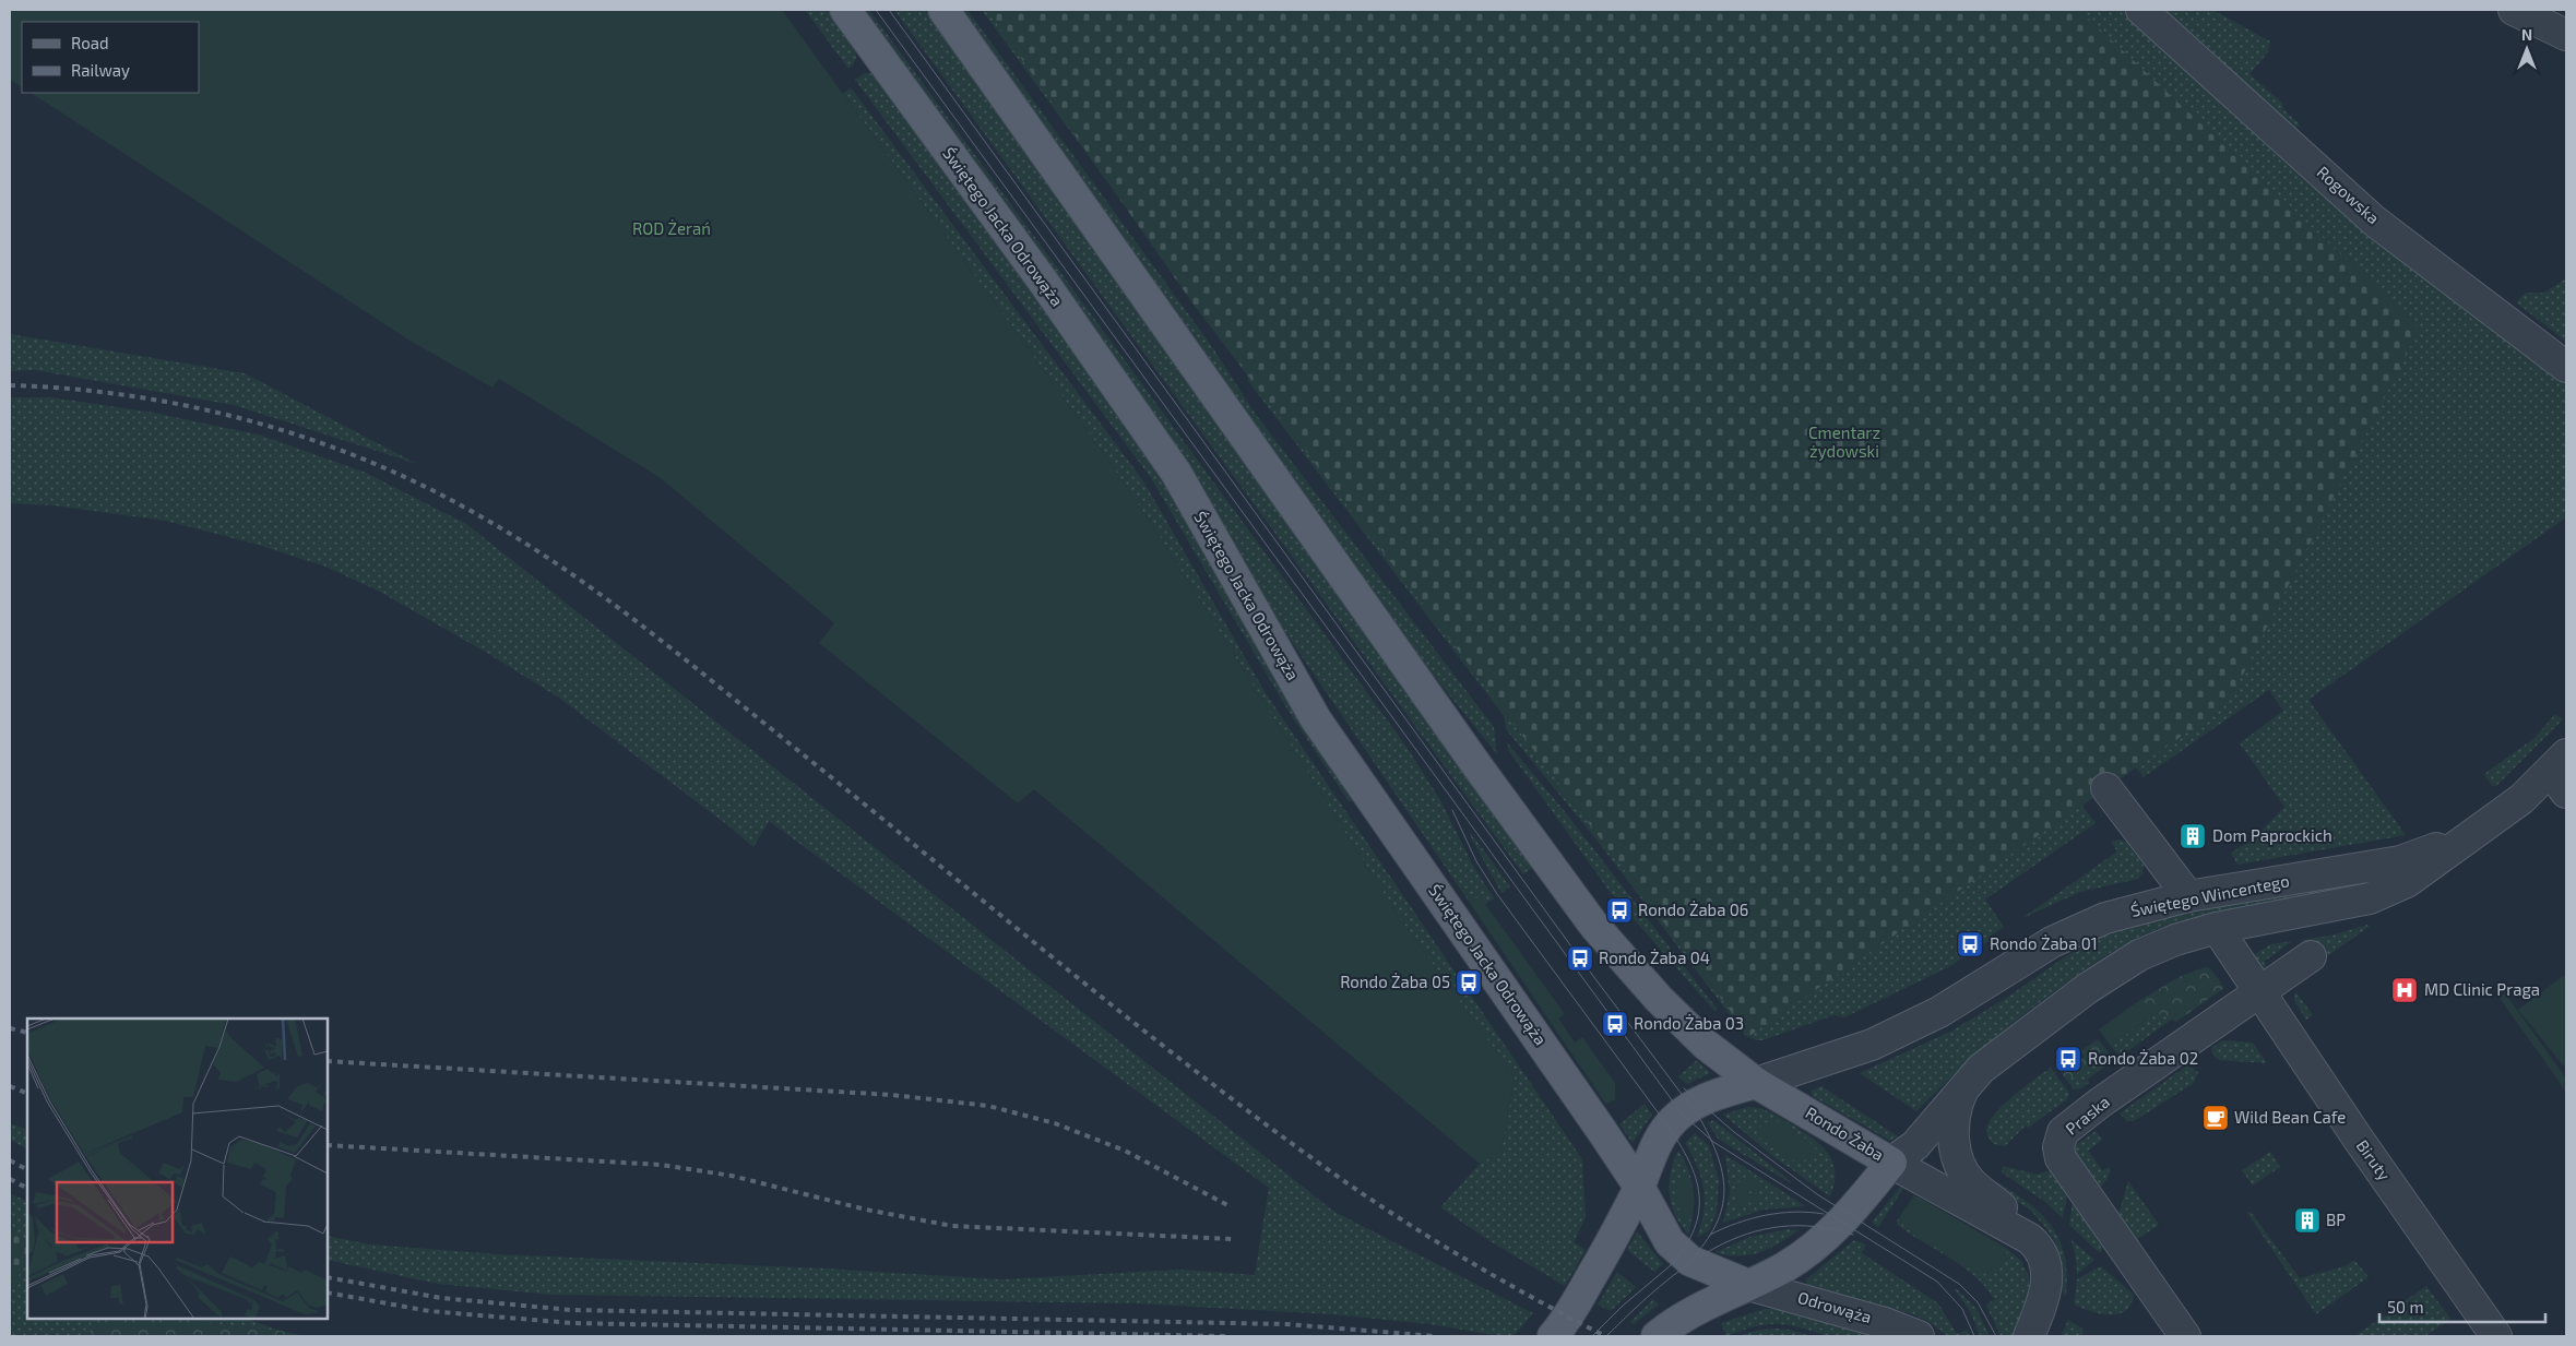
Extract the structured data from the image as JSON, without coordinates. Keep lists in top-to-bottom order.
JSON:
{
  "streets": {
    "main road": ["Świętego Jacka Odrowąża", "Rondo Żaba"],
    "street": [
      "Rogowska",
      "Świętego Wincentego",
      "Praska",
      "Biruty",
      "Odrowąża"
    ]
  },
  "crossings": [
    ["Świętego Wincentego", "Rondo Żaba"],
    ["Świętego Wincentego", "Biruty"],
    ["Praska", "Biruty"],
    ["Rondo Żaba", "Odrowąża"]
  ],
  "parks": ["ROD Żerań", "Cmentarz żydowski"],
  "places": {
    "building": ["Dom Paprockich", "BP"],
    "bus stop": [
      "Rondo Żaba 06",
      "Rondo Żaba 01",
      "Rondo Żaba 04",
      "Rondo Żaba 05",
      "Rondo Żaba 03",
      "Rondo Żaba 02"
    ],
    "hospital": ["MD Clinic Praga"],
    "cafe": ["Wild Bean Cafe"]
  },
  "legend": ["Road", "Railway"],
  "scale_bar": "50 m",
  "north": "top"
}
